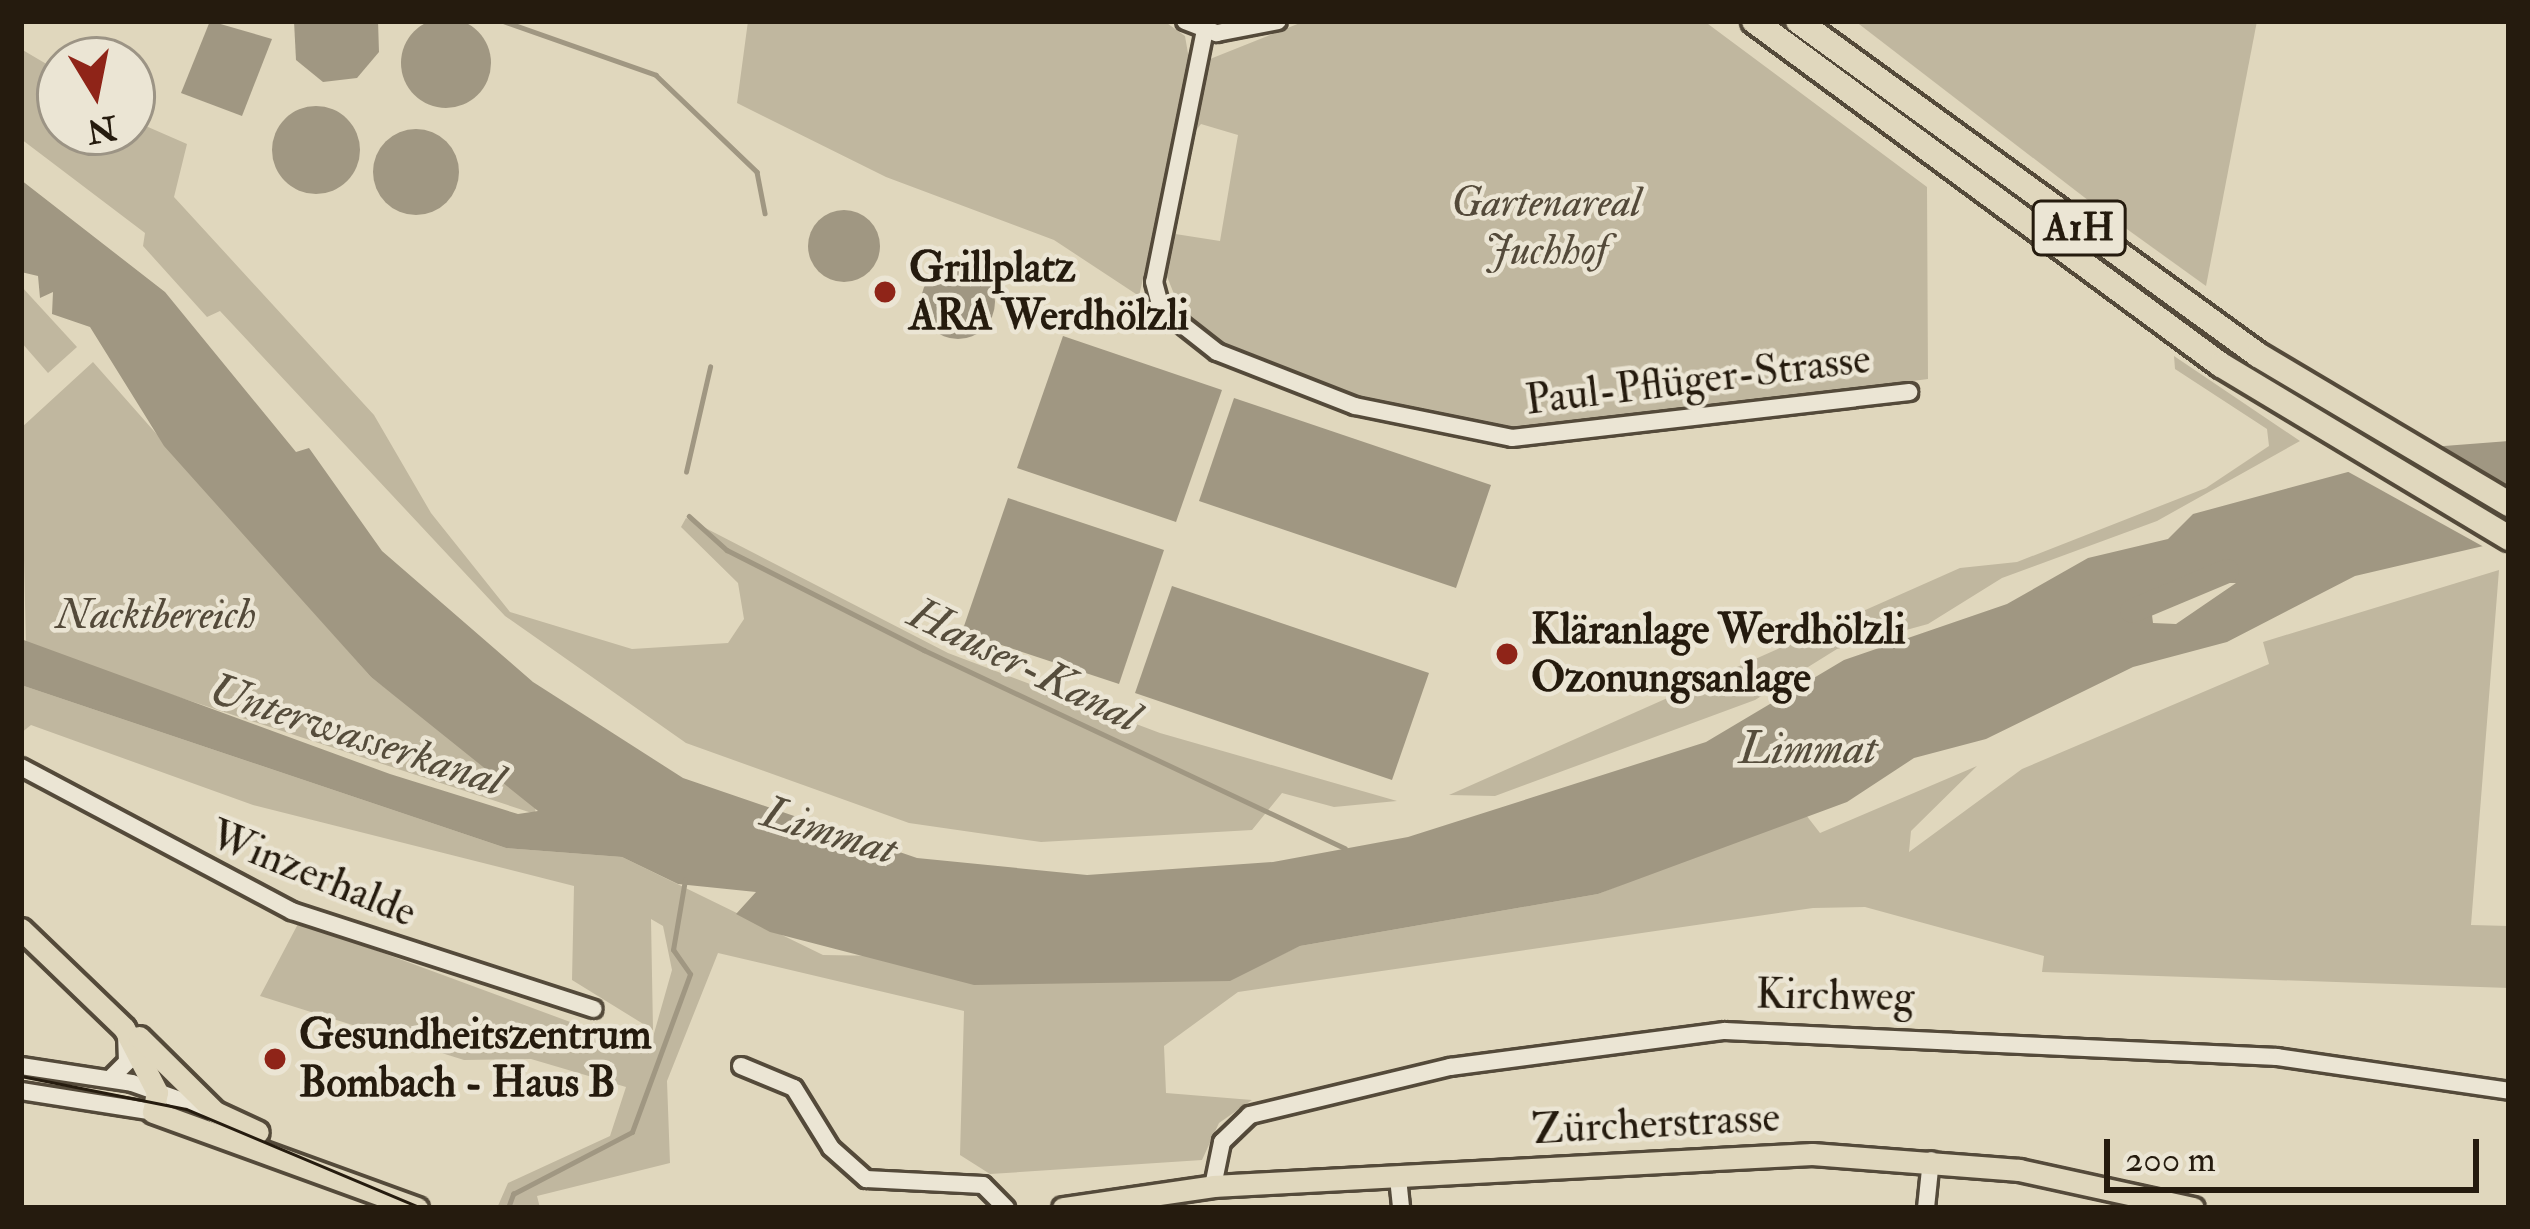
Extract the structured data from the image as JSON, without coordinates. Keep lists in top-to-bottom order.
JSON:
{
  "streets": {
    "highway": ["A1H"],
    "main road": ["Zürcherstrasse"],
    "street": ["Paul-Pflüger-Strasse", "Winzerhalde", "Kirchweg"]
  },
  "crossings": [
    ["Kirchweg", "Zürcherstrasse"]
  ],
  "water": ["Hauser-Kanal", "Unterwasserkanal", "Limmat"],
  "parks": ["Gartenareal Juchhof", "Nacktbereich"],
  "places": ["Grillplatz ARA Werdhölzli", "Kläranlage Werdhölzli Ozonungsanlage", "Gesundheitszentrum Bombach - Haus B"],
  "scale_bar": "200 m",
  "north": "bottom"
}
